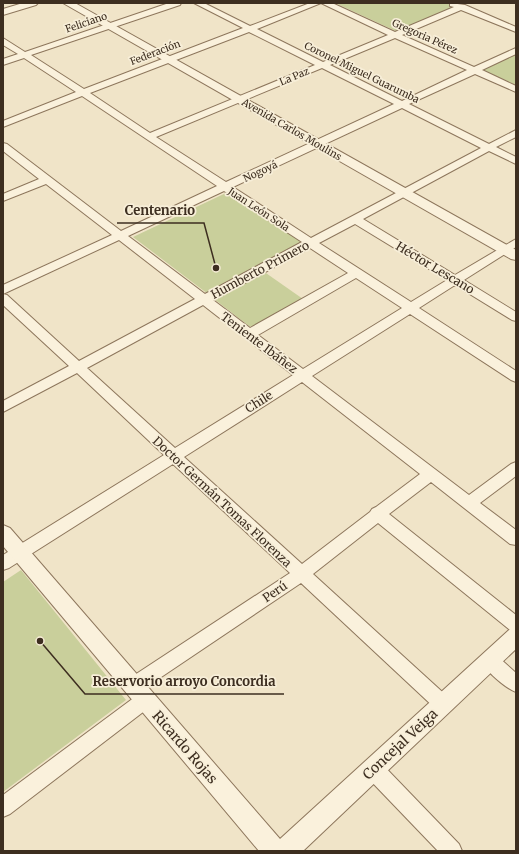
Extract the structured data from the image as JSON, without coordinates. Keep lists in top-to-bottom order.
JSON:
{
  "streets": {
    "street": [
      "Feliciano",
      "Gregoria Pérez",
      "Federación",
      "Coronel Miguel Guarumba",
      "La Paz",
      "Avenida Carlos Moulins",
      "Nogoyá",
      "Juan León Sola",
      "Héctor Lescano",
      "Humberto Primero",
      "Teniente Ibáñez",
      "Chile",
      "Doctor Germán Tomas Florenza",
      "Perú",
      "Concejal Veiga",
      "Ricardo Rojas"
    ]
  },
  "crossings": [
    ["Feliciano", "Avenida Carlos Moulins"],
    ["Feliciano", "Juan León Sola"],
    ["Gregoria Pérez", "La Paz"],
    ["Gregoria Pérez", "Nogoyá"],
    ["Federación", "Coronel Miguel Guarumba"],
    ["Federación", "Avenida Carlos Moulins"],
    ["Federación", "Juan León Sola"],
    ["Coronel Miguel Guarumba", "La Paz"],
    ["Coronel Miguel Guarumba", "Nogoyá"],
    ["Coronel Miguel Guarumba", "Humberto Primero"],
    ["La Paz", "Avenida Carlos Moulins"],
    ["La Paz", "Juan León Sola"],
    ["Avenida Carlos Moulins", "Nogoyá"],
    ["Avenida Carlos Moulins", "Humberto Primero"],
    ["Avenida Carlos Moulins", "Chile"],
    ["Nogoyá", "Juan León Sola"],
    ["Nogoyá", "Teniente Ibáñez"],
    ["Juan León Sola", "Humberto Primero"],
    ["Juan León Sola", "Chile"],
    ["Héctor Lescano", "Humberto Primero"],
    ["Héctor Lescano", "Chile"],
    ["Humberto Primero", "Teniente Ibáñez"],
    ["Humberto Primero", "Doctor Germán Tomas Florenza"],
    ["Teniente Ibáñez", "Chile"],
    ["Teniente Ibáñez", "Perú"],
    ["Chile", "Doctor Germán Tomas Florenza"],
    ["Chile", "Ricardo Rojas"],
    ["Doctor Germán Tomas Florenza", "Perú"],
    ["Doctor Germán Tomas Florenza", "Concejal Veiga"],
    ["Perú", "Ricardo Rojas"]
  ],
  "places": ["Centenario", "Reservorio arroyo Concordia"]
}
